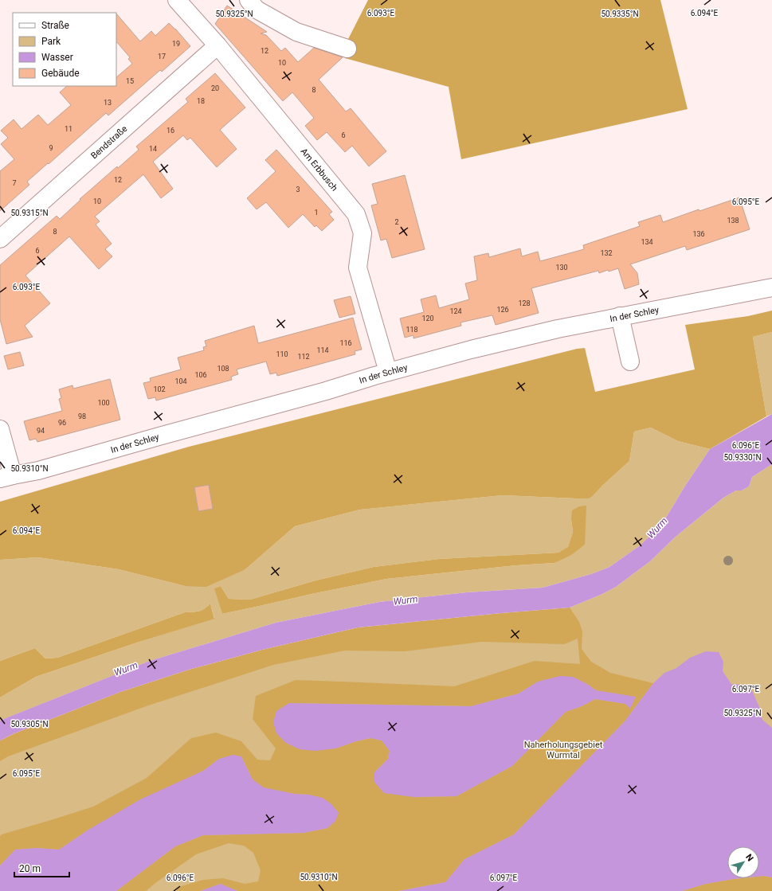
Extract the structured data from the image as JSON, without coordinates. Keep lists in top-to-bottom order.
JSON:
{
  "streets": {
    "street": ["Bendstraße", "Am Erbbusch", "In der Schley"]
  },
  "crossings": [
    ["Bendstraße", "Am Erbbusch"],
    ["Am Erbbusch", "In der Schley"]
  ],
  "water": ["Wurm"],
  "parks": ["Naherholungsgebiet Wurmtal"],
  "house_numbers": [
    "19",
    "12",
    "17",
    "10",
    "15",
    "20",
    "8",
    "18",
    "13",
    "11",
    "16",
    "6",
    "9",
    "14",
    "12",
    "7",
    "3",
    "10",
    "1",
    "138",
    "2",
    "8",
    "136",
    "134",
    "6",
    "132",
    "130",
    "128",
    "126",
    "124",
    "120",
    "118",
    "116",
    "114",
    "110",
    "112",
    "108",
    "106",
    "104",
    "102",
    "100",
    "98",
    "96",
    "94"
  ],
  "legend": [
    "Straße",
    "Park",
    "Wasser",
    "Gebäude"
  ],
  "scale_bar": "20 m",
  "north": "top right",
  "coordinates": [
    "6.093°E",
    "6.094°E",
    "50.9325°N",
    "50.9335°N",
    "6.095°E",
    "50.9315°N",
    "6.096°E",
    "50.9330°N",
    "50.9310°N",
    "6.097°E",
    "50.9305°N"
  ]
}
